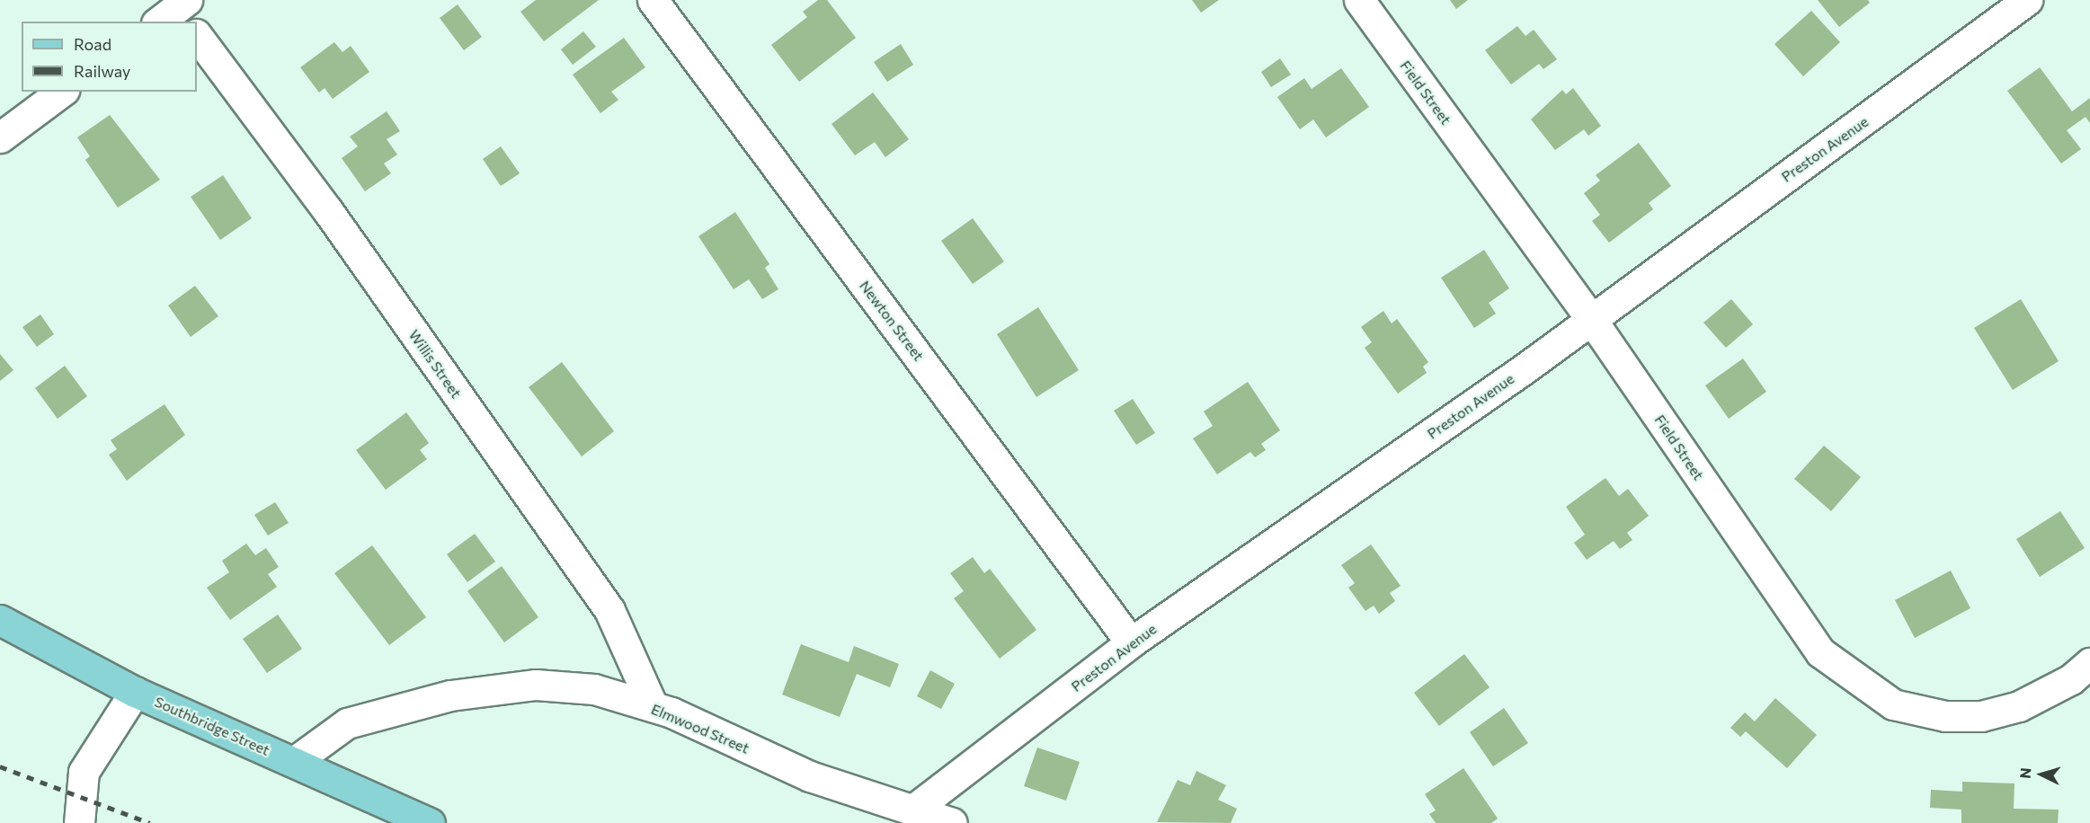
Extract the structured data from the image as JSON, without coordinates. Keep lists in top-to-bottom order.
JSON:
{
  "streets": {
    "main road": ["Southbridge Street"],
    "street": [
      "Field Street",
      "Preston Avenue",
      "Newton Street",
      "Willis Street",
      "Elmwood Street"
    ]
  },
  "crossings": [
    ["Field Street", "Preston Avenue"],
    ["Preston Avenue", "Newton Street"],
    ["Preston Avenue", "Elmwood Street"],
    ["Willis Street", "Elmwood Street"],
    ["Southbridge Street", "Elmwood Street"]
  ],
  "legend": ["Road", "Railway"],
  "north": "left"
}
